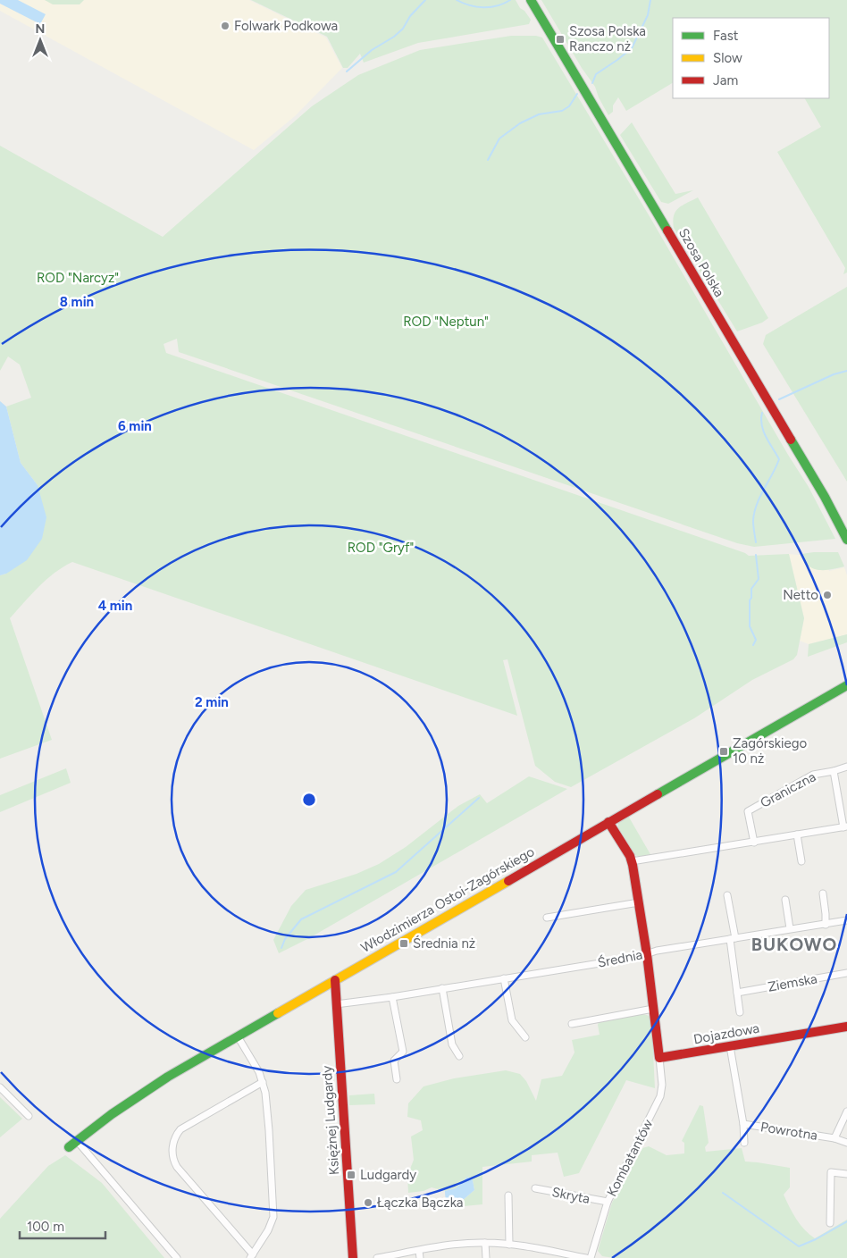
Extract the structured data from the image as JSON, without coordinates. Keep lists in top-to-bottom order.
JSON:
{
  "streets": {
    "street": [
      "Szosa Polska",
      "Graniczna",
      "Włodzimierza Ostoi-Zagórskiego",
      "Średnia",
      "Ziemska",
      "Dojazdowa",
      "Księżnej Ludgardy",
      "Powrotna",
      "Kombatantów",
      "Skryta"
    ]
  },
  "crossings": [
    ["Włodzimierza Ostoi-Zagórskiego", "Księżnej Ludgardy"],
    ["Średnia", "Księżnej Ludgardy"],
    ["Dojazdowa", "Powrotna"],
    ["Dojazdowa", "Kombatantów"],
    ["Kombatantów", "Skryta"]
  ],
  "districts": ["BUKOWO"],
  "parks": ["ROD \"Narcyz\"", "ROD \"Neptun\"", "ROD \"Gryf\""],
  "places": {
    "other": ["Folwark Podkowa", "Netto", "Łączka Bączka"],
    "transit": [
      "Szosa Polska Ranczo nż",
      "Zagórskiego 10 nż",
      "Średnia nż",
      "Ludgardy"
    ]
  },
  "legend": ["Fast", "Slow", "Jam"],
  "scale_bar": "100 m",
  "north": "top",
  "rings": [
    "8 min",
    "6 min",
    "4 min",
    "2 min"
  ]
}
